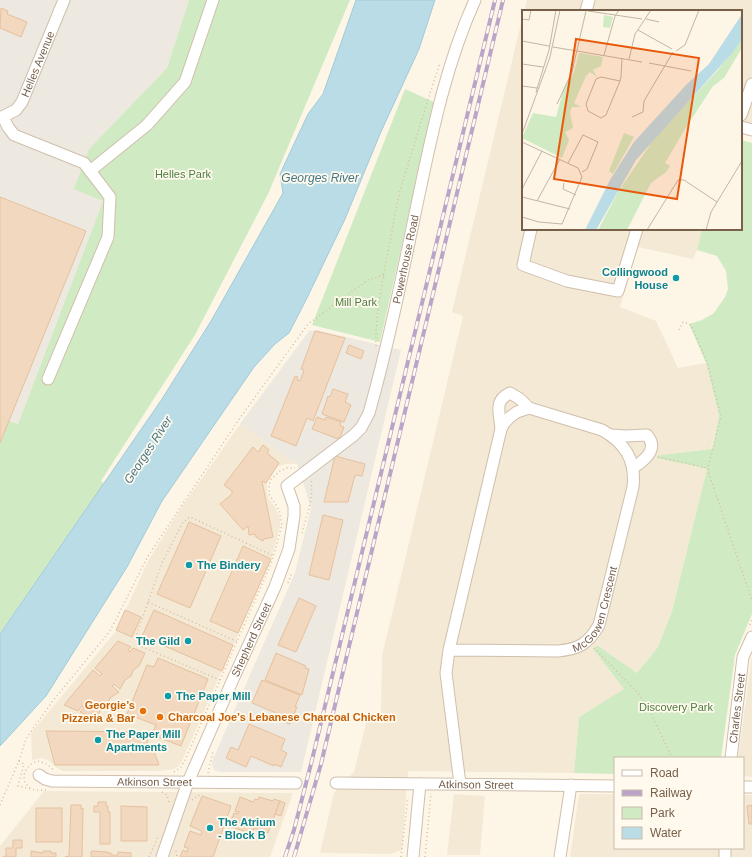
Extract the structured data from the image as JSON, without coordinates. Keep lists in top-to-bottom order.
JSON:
{
  "streets": {
    "street": [
      "Helles Avenue",
      "Powerhouse Road",
      "McGowen Crescent",
      "Shepherd Street",
      "Charles Street",
      "Atkinson Street"
    ]
  },
  "crossings": [
    ["Powerhouse Road", "Shepherd Street"],
    ["McGowen Crescent", "Atkinson Street"],
    ["Shepherd Street", "Atkinson Street"]
  ],
  "water": ["Georges River"],
  "parks": ["Helles Park", "Mill Park", "Discovery Park"],
  "places": [
    "Collingwood House",
    "The Bindery",
    "The Gild",
    "The Paper Mill",
    "Georgie’s Pizzeria & Bar",
    "Charcoal Joe’s Lebanese Charcoal Chicken",
    "The Paper Mill Apartments",
    "The Atrium - Block B"
  ],
  "legend": [
    "Road",
    "Railway",
    "Park",
    "Water"
  ]
}
